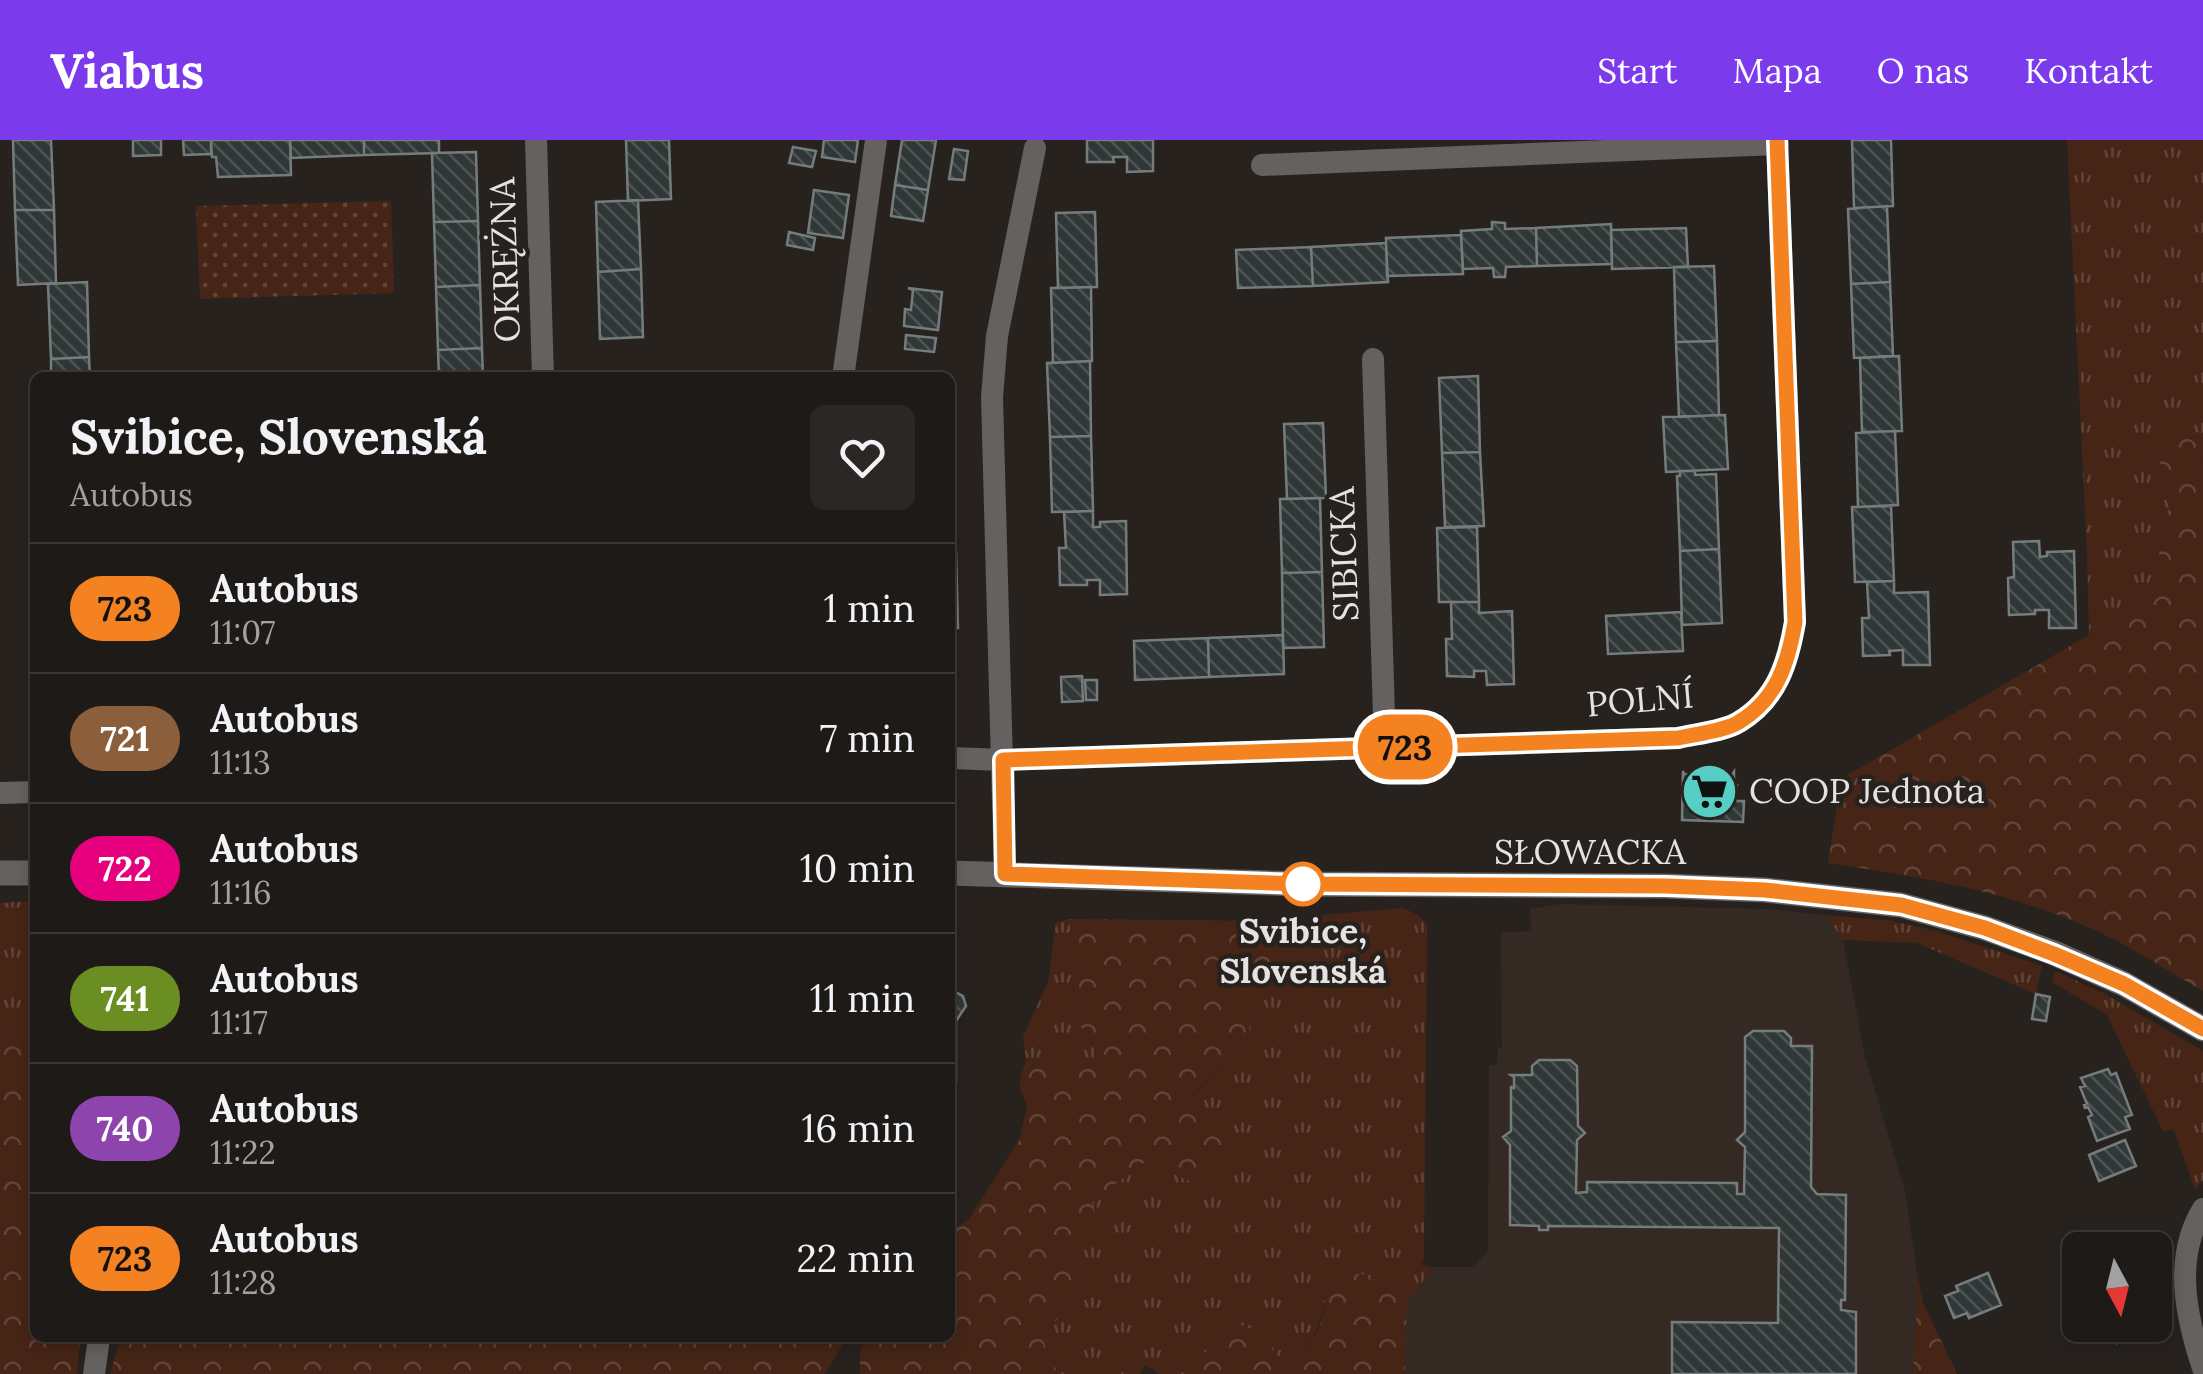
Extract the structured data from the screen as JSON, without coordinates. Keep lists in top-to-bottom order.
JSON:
{
  "streets": {
    "street": [
      "OKRĘŻNA",
      "SIBICKA",
      "POLNÍ",
      "SŁOWACKA"
    ]
  },
  "crossings": [
    ["SIBICKA", "POLNÍ"]
  ],
  "places": {
    "supermarket": ["COOP Jednota"],
    "other": ["Svibice, Slovenská"]
  },
  "lines": ["bus line 723"],
  "north": "bottom",
  "page": {
    "header": "Viabus",
    "nav": [
      "Start",
      "Mapa",
      "O nas",
      "Kontakt"
    ],
    "on_map": "723",
    "heading": ["Svibice, Slovenská", "Autobus"],
    "list": [
      {
        "mark": "723",
        "name": "Autobus",
        "note": "11:07",
        "value": "1 min"
      },
      {
        "mark": "721",
        "name": "Autobus",
        "note": "11:13",
        "value": "7 min"
      },
      {
        "mark": "722",
        "name": "Autobus",
        "note": "11:16",
        "value": "10 min"
      },
      {
        "mark": "741",
        "name": "Autobus",
        "note": "11:17",
        "value": "11 min"
      },
      {
        "mark": "740",
        "name": "Autobus",
        "note": "11:22",
        "value": "16 min"
      },
      {
        "mark": "723",
        "name": "Autobus",
        "note": "11:28",
        "value": "22 min"
      }
    ]
  }
}
